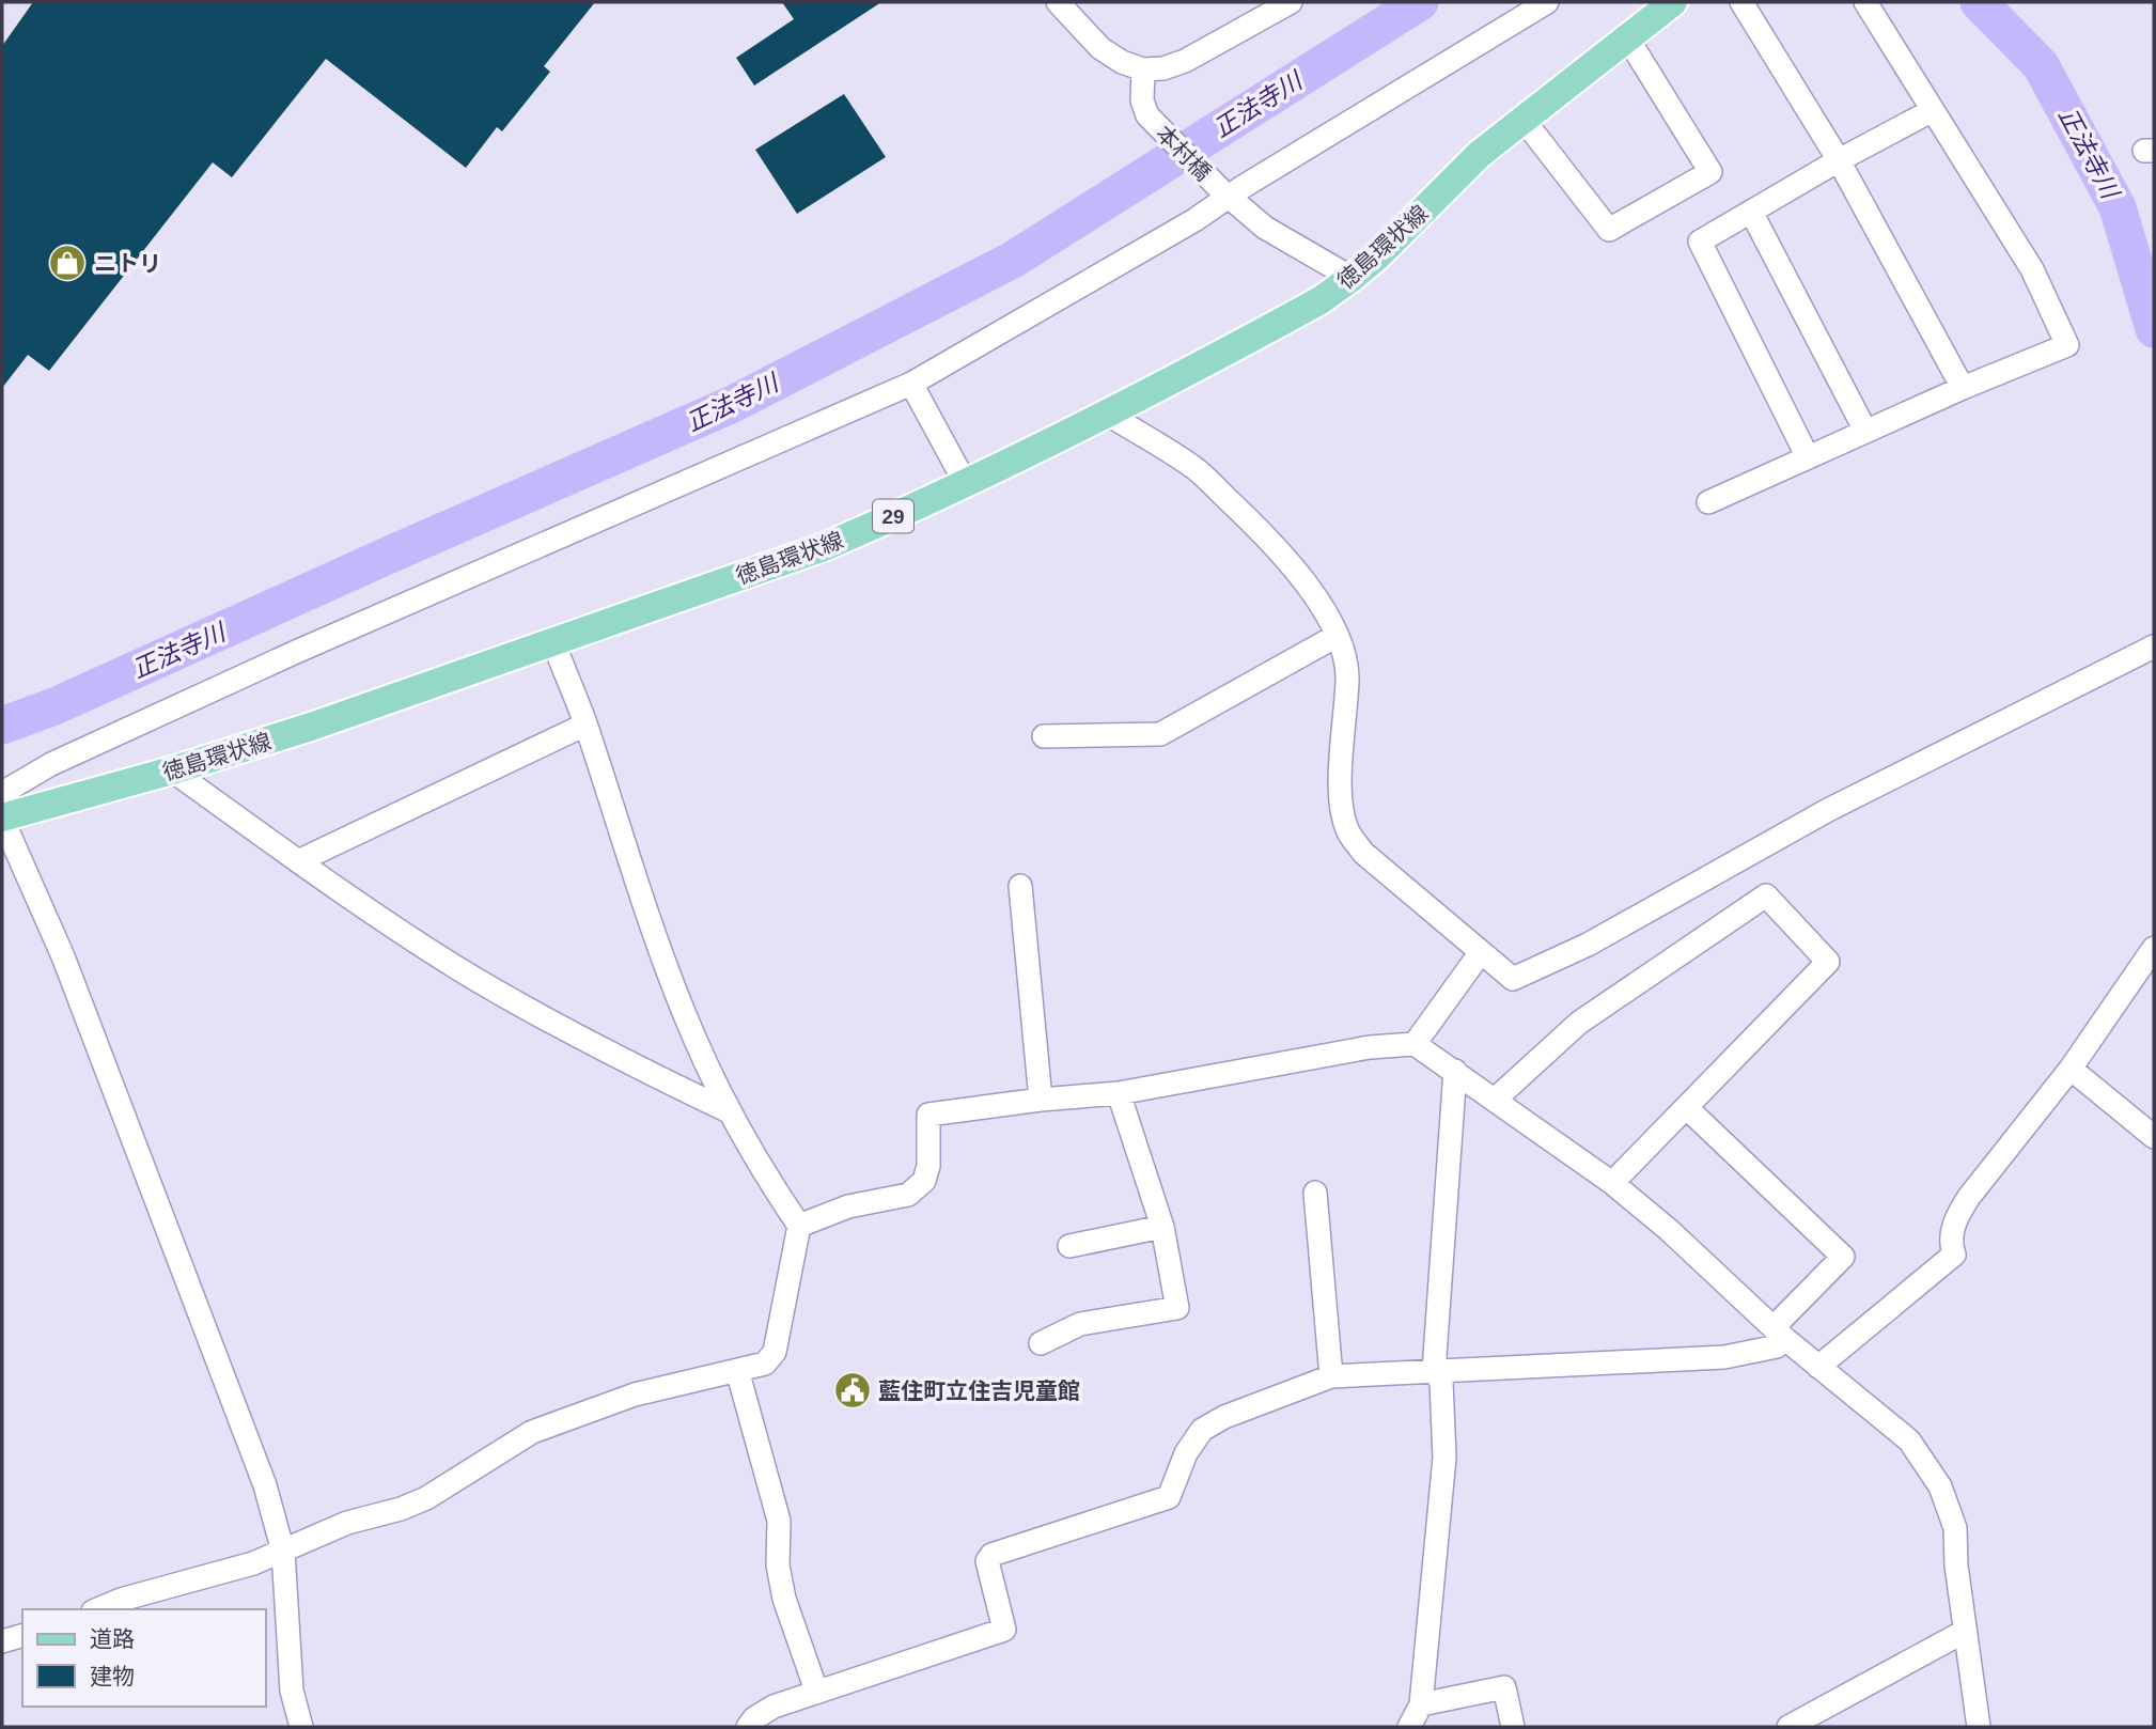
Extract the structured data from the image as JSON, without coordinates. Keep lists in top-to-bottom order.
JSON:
{
  "streets": {
    "main road": ["徳島環状線", "29"],
    "street": ["本村橋"]
  },
  "crossings": [
    ["本村橋", "徳島環状線"]
  ],
  "water": ["正法寺川"],
  "places": {
    "shop": ["ニトリ"],
    "public building": ["藍住町立住吉児童館"]
  },
  "legend": ["道路", "建物"]
}
